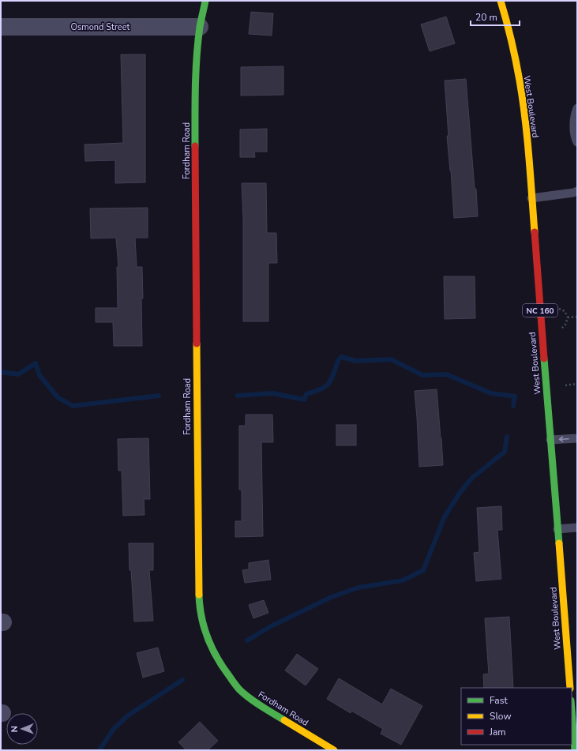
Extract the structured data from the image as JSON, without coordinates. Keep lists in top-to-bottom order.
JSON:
{
  "streets": {
    "street": [
      "Osmond Street",
      "West Boulevard",
      "Fordham Road",
      "NC 160"
    ]
  },
  "crossings": [
    ["Osmond Street", "Fordham Road"]
  ],
  "legend": ["Fast", "Slow", "Jam"],
  "scale_bar": "20 m",
  "north": "left"
}
